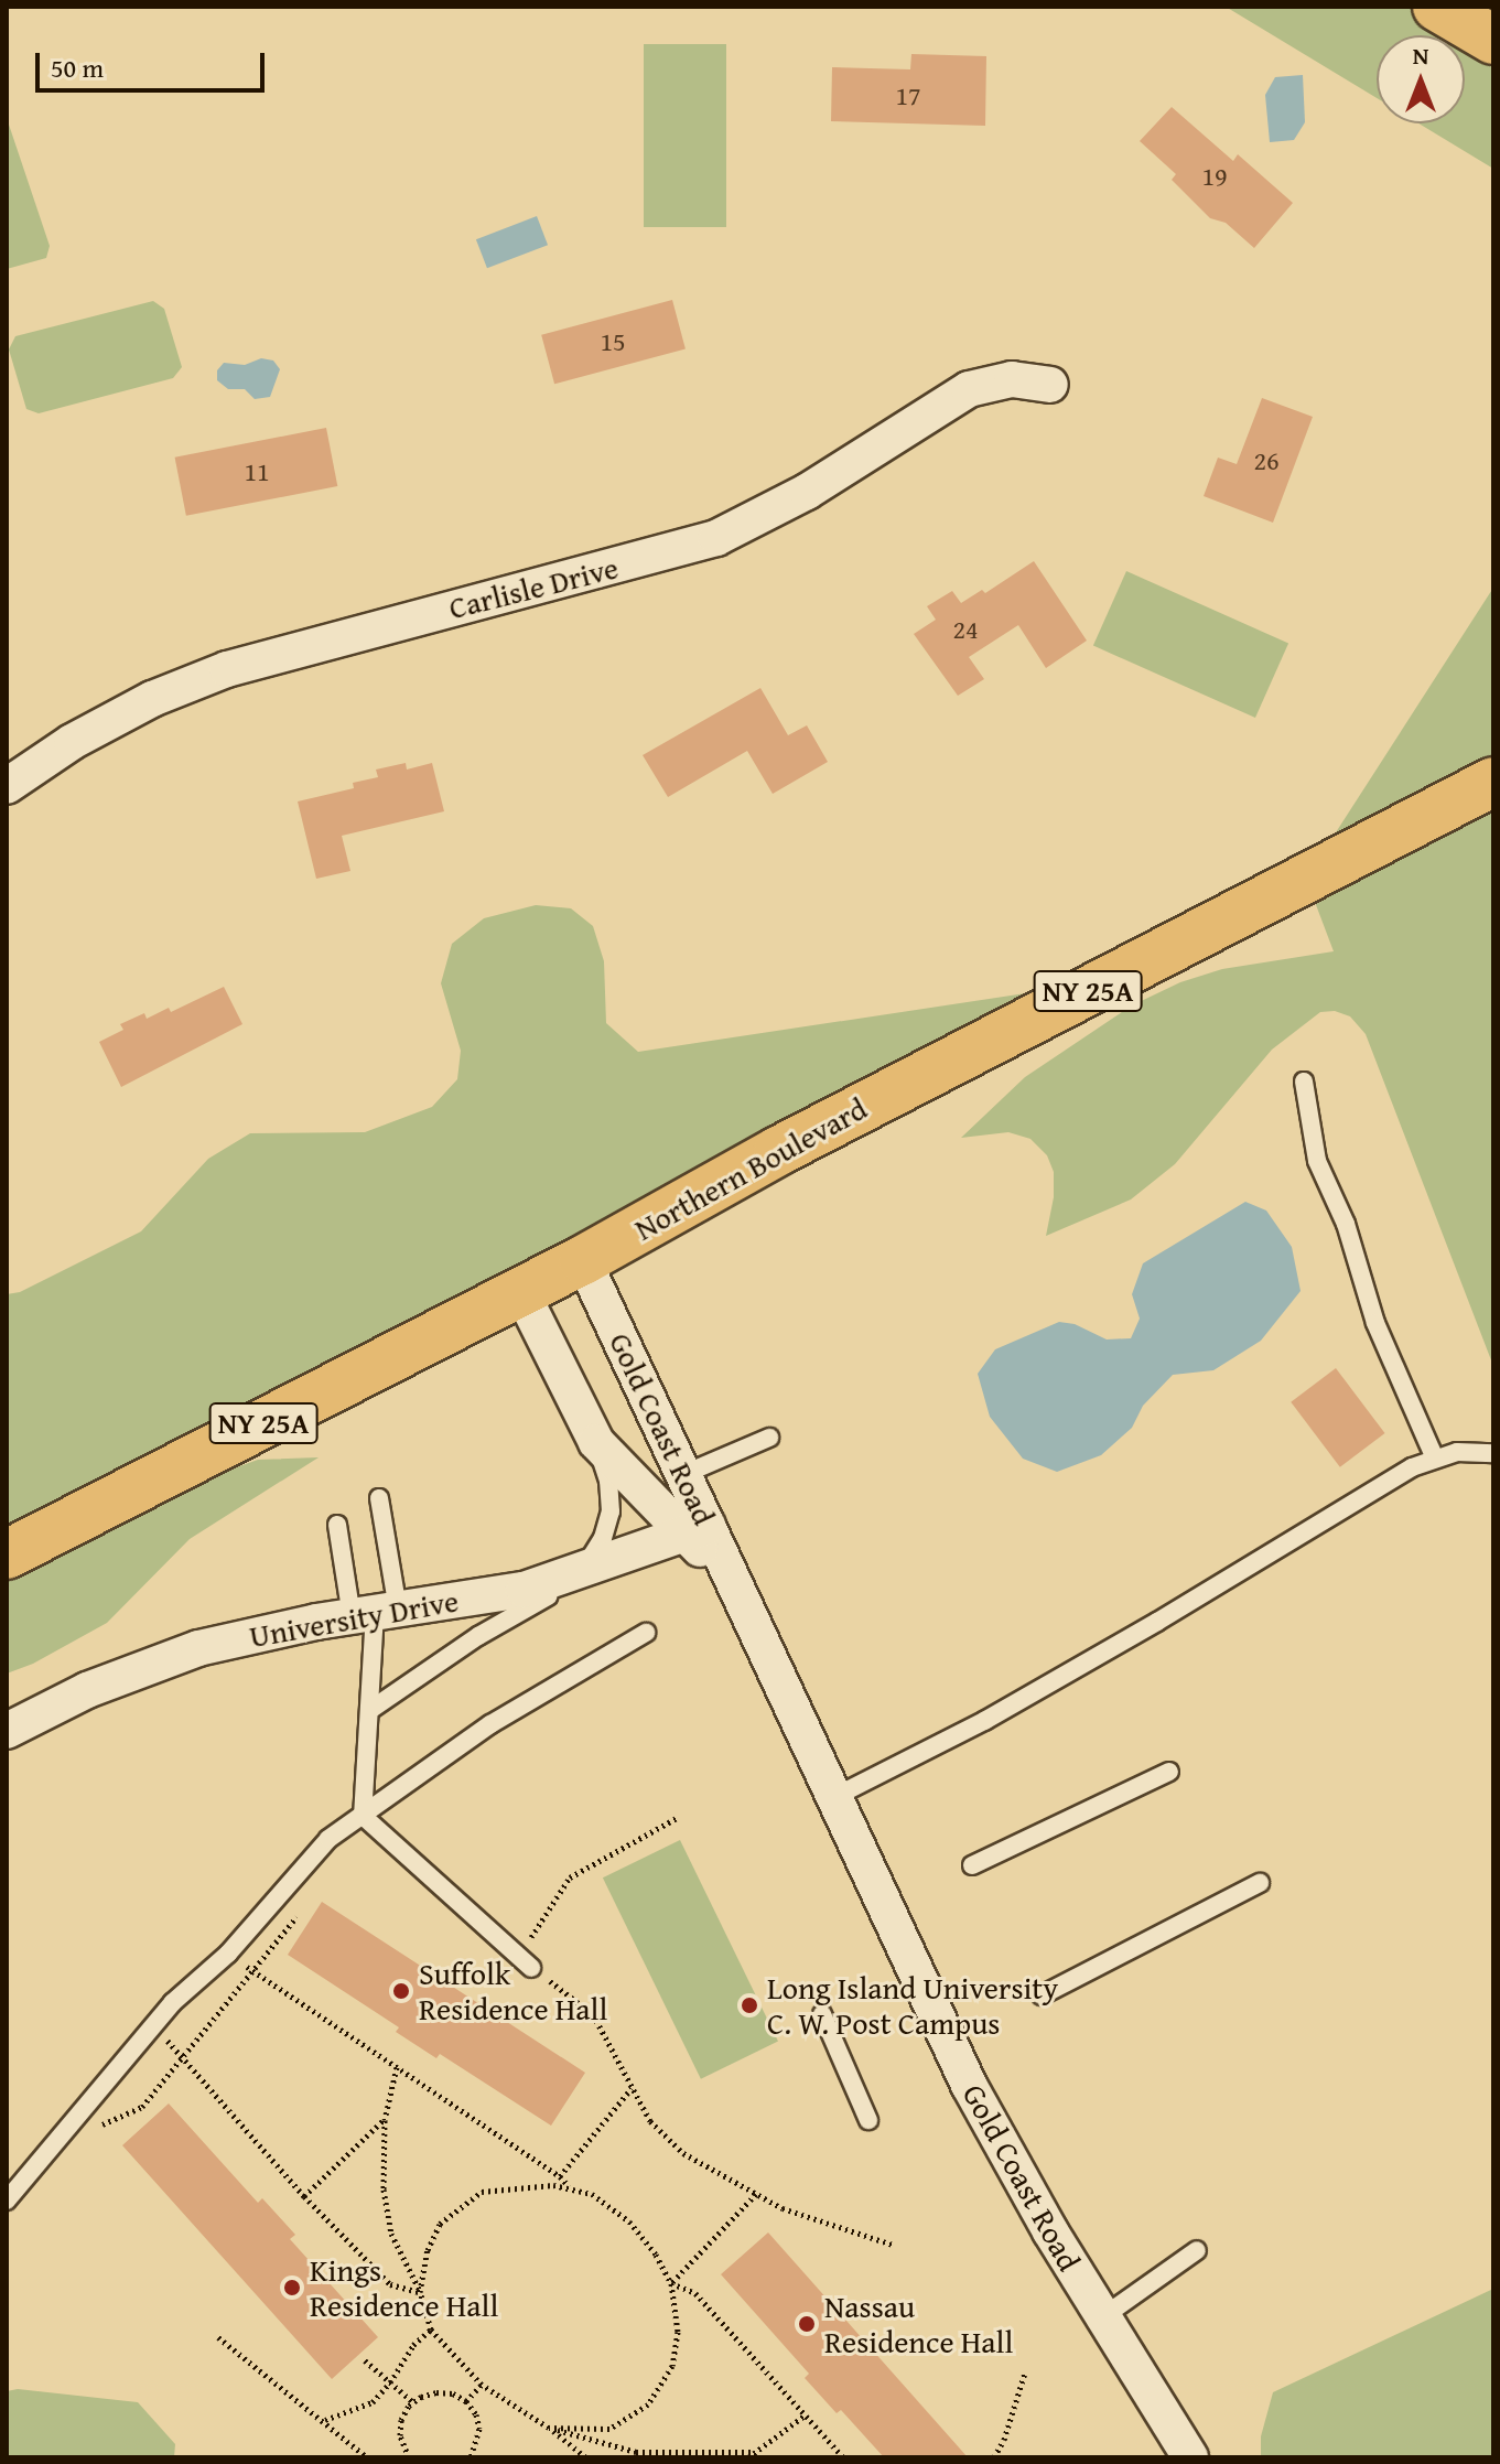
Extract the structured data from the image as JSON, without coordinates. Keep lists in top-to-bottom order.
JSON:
{
  "streets": {
    "main road": ["NY 25A", "Northern Boulevard"],
    "street": ["Carlisle Drive", "Gold Coast Road", "University Drive"]
  },
  "crossings": [
    ["Northern Boulevard", "Gold Coast Road"],
    ["Gold Coast Road", "University Drive"]
  ],
  "places": [
    "Suffolk Residence Hall",
    "Long Island University C. W. Post Campus",
    "Kings Residence Hall",
    "Nassau Residence Hall"
  ],
  "house_numbers": [
    "17",
    "19",
    "15",
    "26",
    "11",
    "24"
  ],
  "scale_bar": "50 m",
  "north": "top"
}
